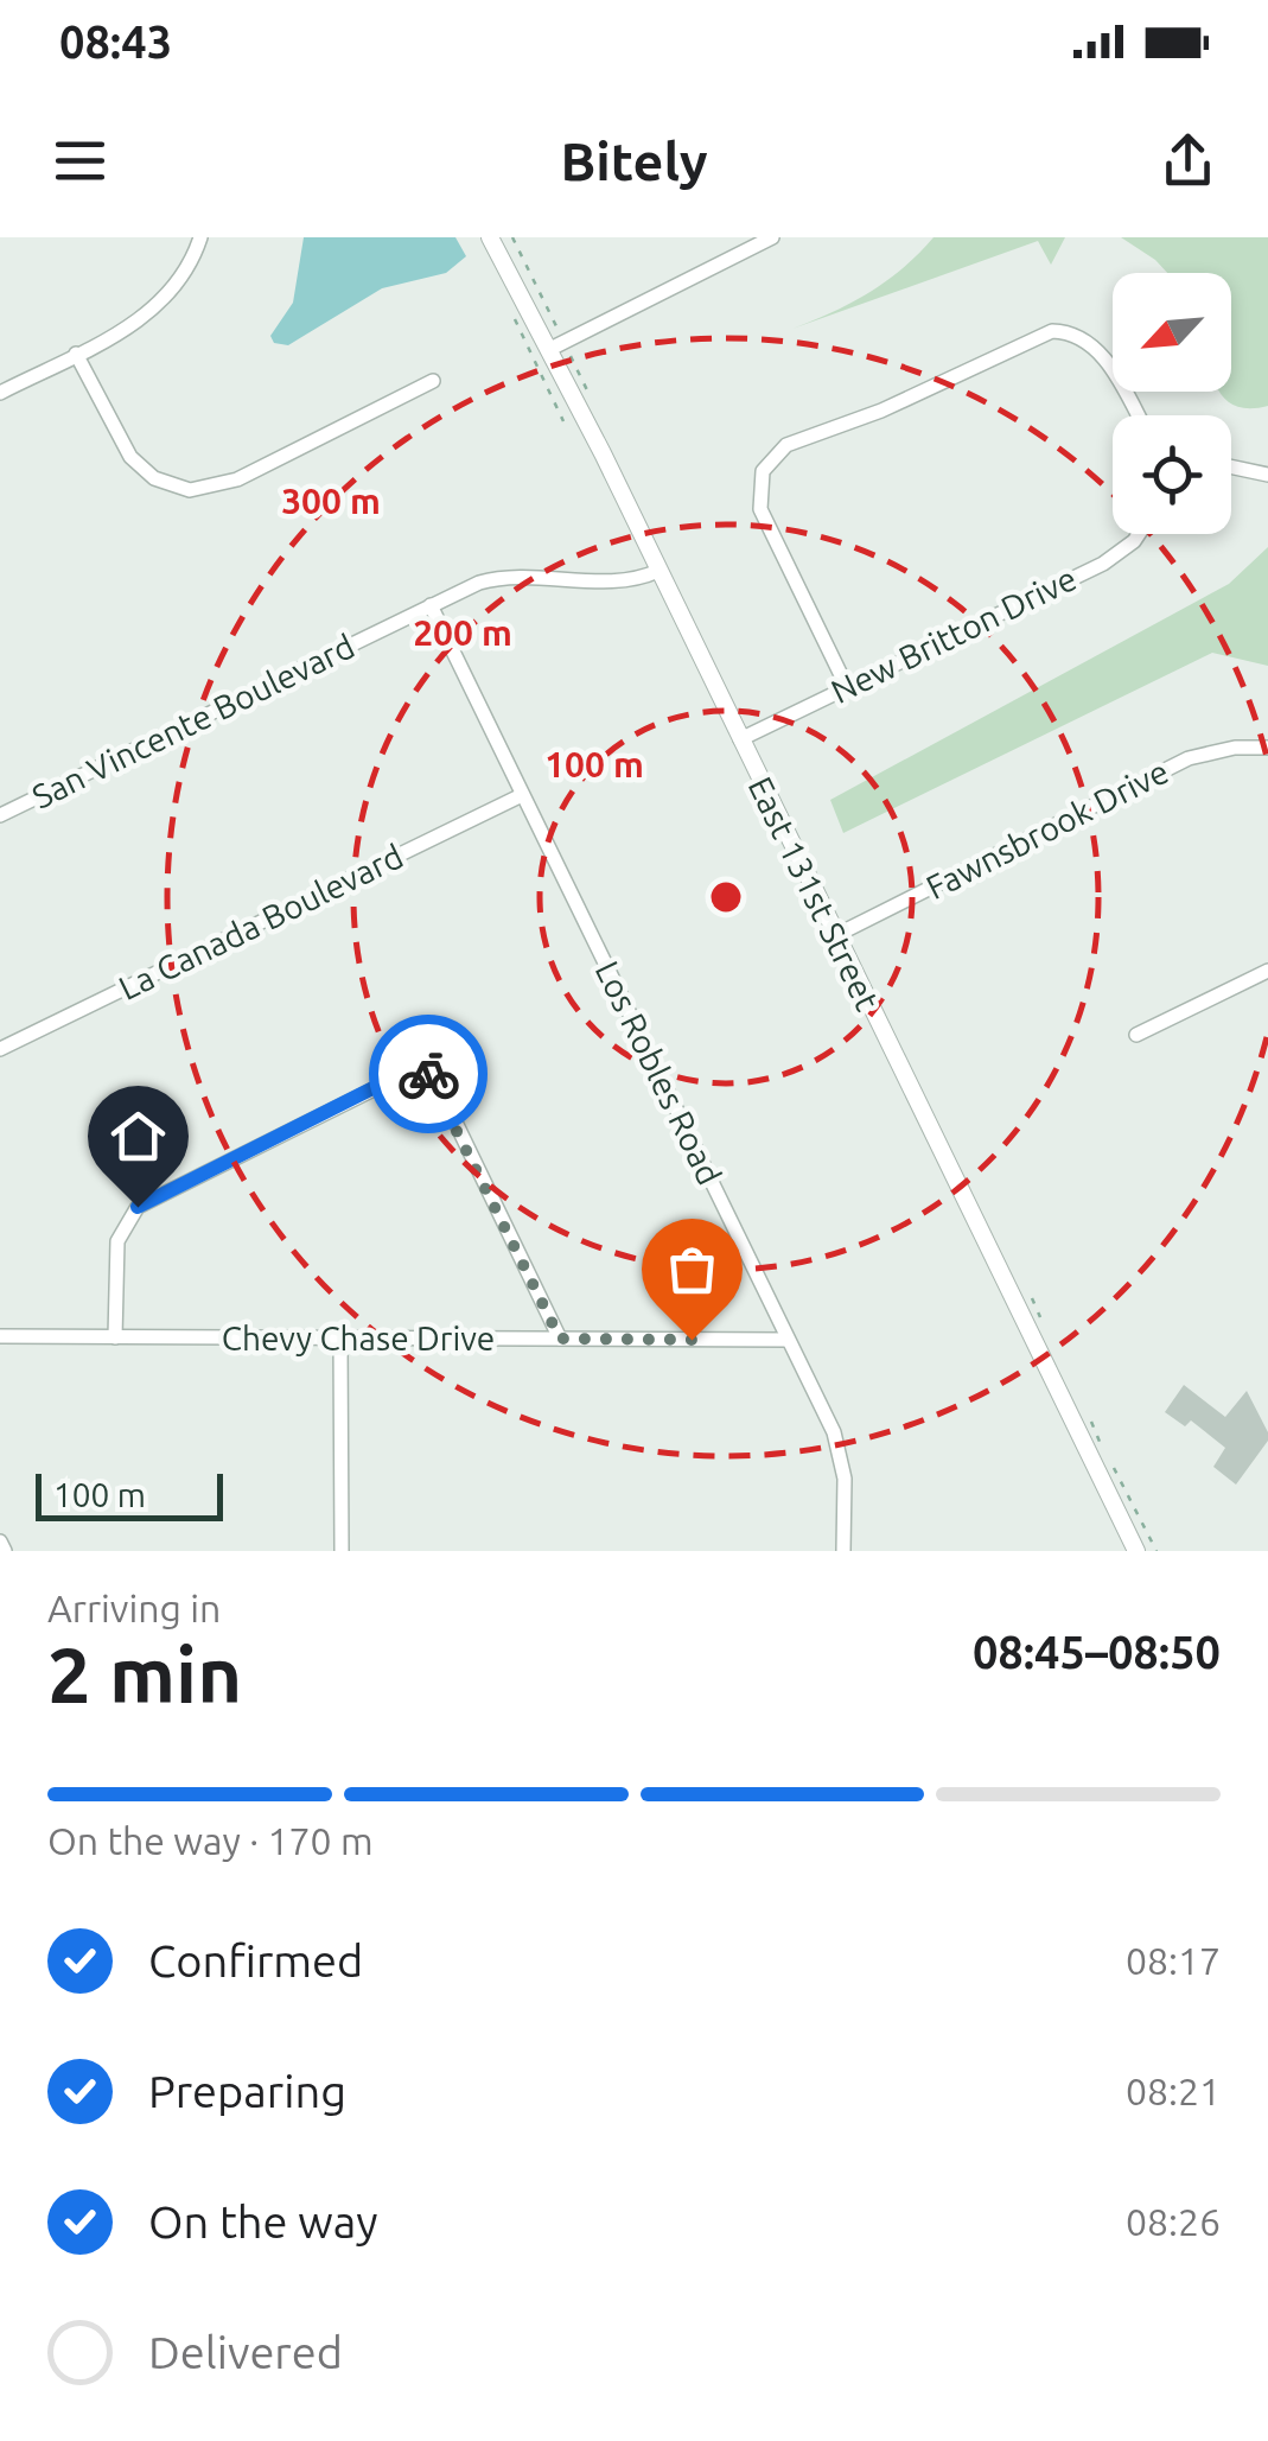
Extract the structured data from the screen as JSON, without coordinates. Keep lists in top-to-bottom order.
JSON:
{
  "streets": {
    "street": [
      "New Britton Drive",
      "San Vincente Boulevard",
      "Fawnsbrook Drive",
      "East 131st Street",
      "La Canada Boulevard",
      "Los Robles Road",
      "Chevy Chase Drive"
    ]
  },
  "crossings": [
    ["New Britton Drive", "East 131st Street"],
    ["San Vincente Boulevard", "East 131st Street"],
    ["San Vincente Boulevard", "Los Robles Road"],
    ["Fawnsbrook Drive", "East 131st Street"],
    ["La Canada Boulevard", "Los Robles Road"],
    ["Los Robles Road", "Chevy Chase Drive"]
  ],
  "scale_bar": "100 m",
  "north": "bottom left",
  "page": {
    "status": "08:43",
    "header": "Bitely",
    "scale": "100 m",
    "heading": ["2 min", "Arriving in", "08:45–08:50"],
    "bar": "On the way · 170 m",
    "list": [
      ["Confirmed", "08:17"],
      ["Preparing", "08:21"],
      ["On the way", "08:26"],
      "Delivered"
    ]
  },
  "rings": ["300 m", "200 m", "100 m"]
}
